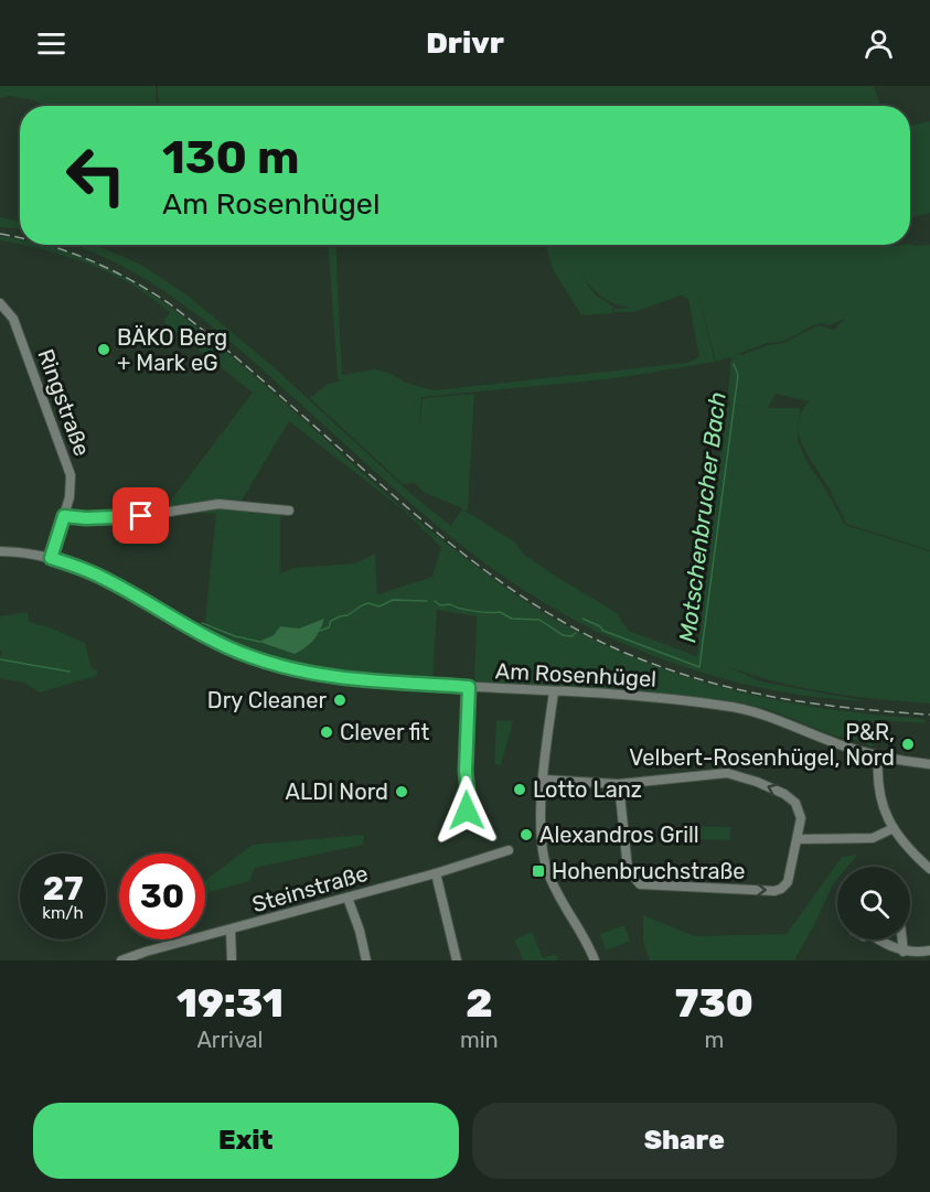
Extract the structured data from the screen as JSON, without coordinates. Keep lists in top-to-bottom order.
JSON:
{
  "streets": {
    "street": ["Ringstraße", "Am Rosenhügel", "Steinstraße"]
  },
  "crossings": [
    ["Ringstraße", "Am Rosenhügel"]
  ],
  "water": ["Motschenbrucher Bach"],
  "places": {
    "other": [
      "BÄKO Berg + Mark eG",
      "Dry Cleaner",
      "Clever fit",
      "P&R, Velbert-Rosenhügel, Nord",
      "Lotto Lanz",
      "ALDI Nord",
      "Alexandros Grill"
    ],
    "transit": ["Hohenbruchstraße"]
  },
  "page": {
    "header": "Drivr",
    "turn": ["130 m", "Am Rosenhügel"],
    "speed": "27 km/h",
    "limit": "30",
    "eta": [
      "19:31",
      "Arrival",
      "2",
      "min",
      "730",
      "m"
    ],
    "buttons": ["Exit", "Share"]
  }
}
